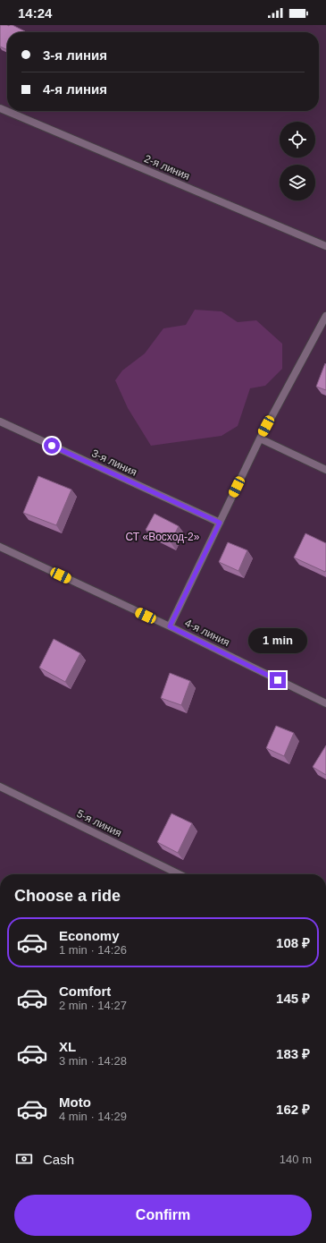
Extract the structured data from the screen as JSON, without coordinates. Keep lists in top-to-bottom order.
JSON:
{
  "streets": {
    "street": [
      "2-я линия",
      "3-я линия",
      "4-я линия",
      "5-я линия"
    ]
  },
  "parks": ["СТ «Восход-2»"],
  "page": {
    "status": "14:24",
    "banner": ["3-я линия", "4-я линия"],
    "bubble": "1 min",
    "heading": "Choose a ride",
    "list": [
      {
        "name": "Economy",
        "note": "1 min · 14:26",
        "value": "108 ₽"
      },
      {
        "name": "Comfort",
        "note": "2 min · 14:27",
        "value": "145 ₽"
      },
      {
        "name": "XL",
        "note": "3 min · 14:28",
        "value": "183 ₽"
      },
      {
        "name": "Moto",
        "note": "4 min · 14:29",
        "value": "162 ₽"
      }
    ],
    "pay": ["Cash", "140 m"],
    "buttons": "Confirm"
  }
}
